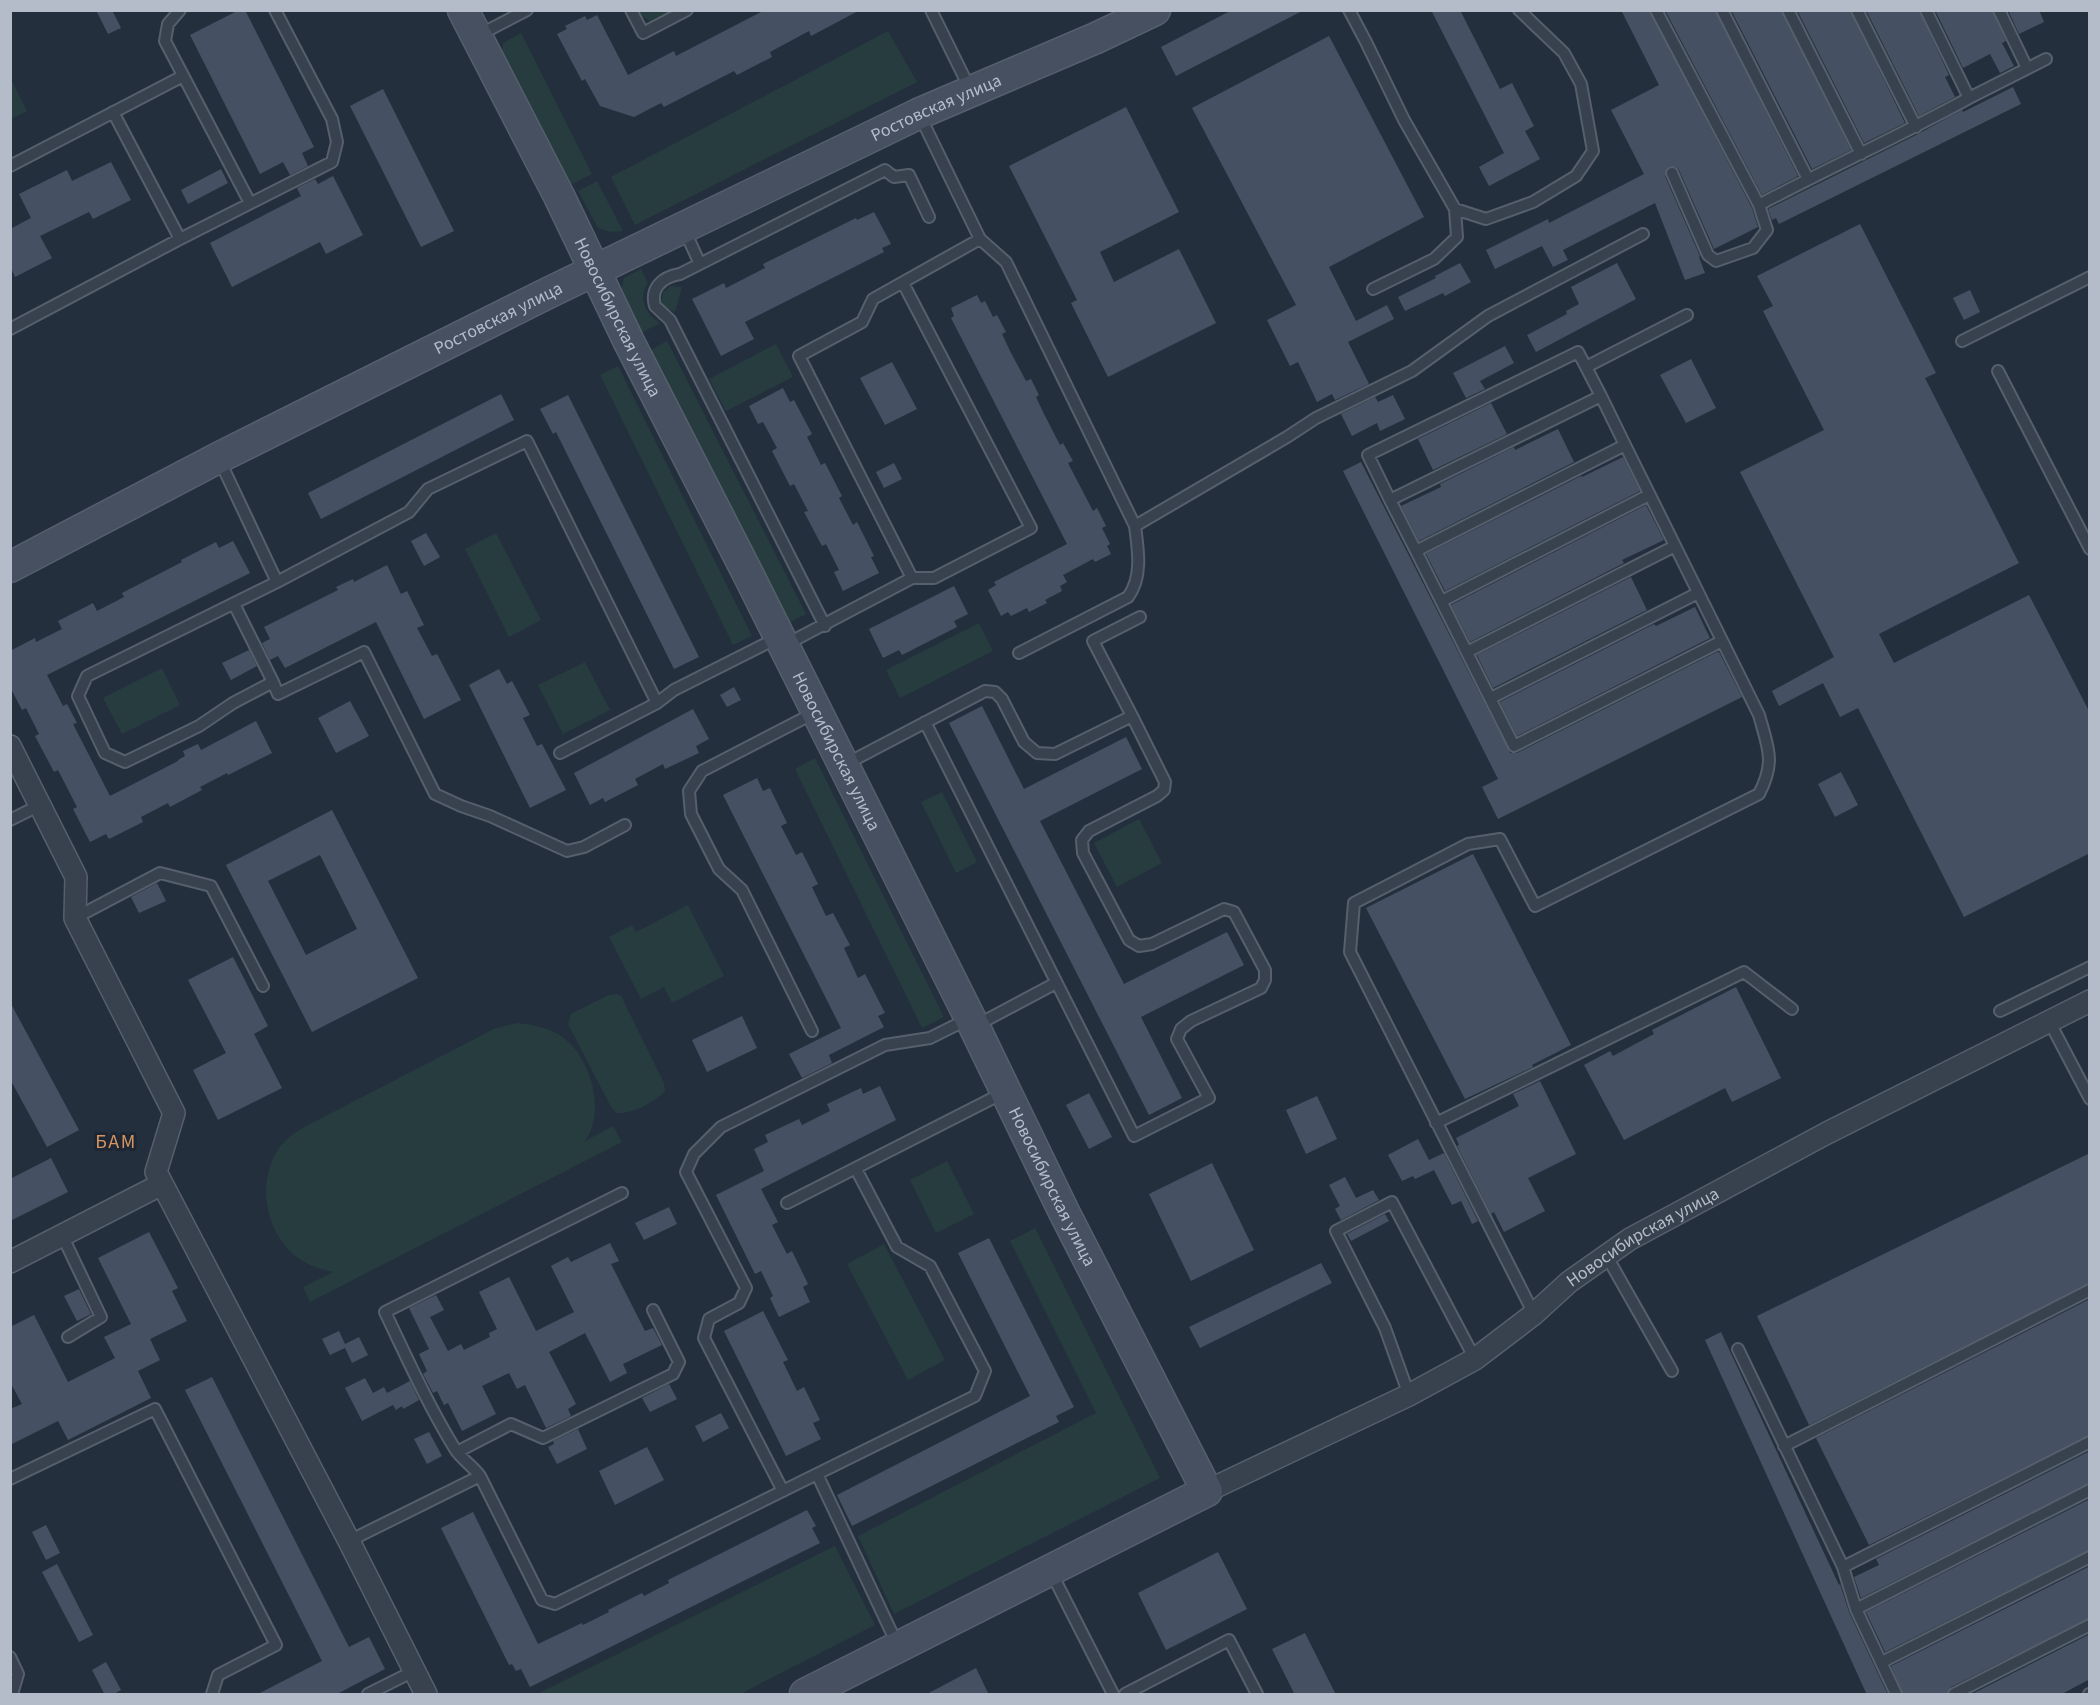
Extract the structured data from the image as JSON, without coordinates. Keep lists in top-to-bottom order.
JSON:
{
  "streets": {
    "street": ["Ростовская улица", "Новосибирская улица"]
  },
  "crossings": [
    ["Ростовская улица", "Новосибирская улица"]
  ],
  "districts": ["БАМ"]
}
